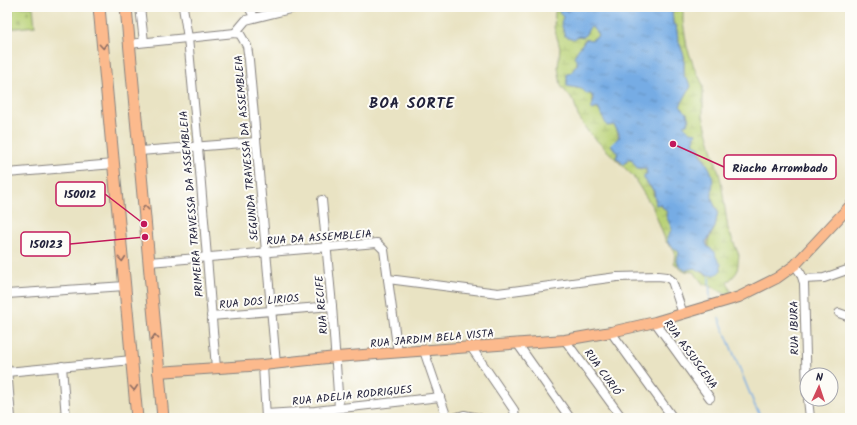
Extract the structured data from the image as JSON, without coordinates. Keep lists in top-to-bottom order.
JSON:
{
  "streets": {
    "main road": ["RUA JARDIM BELA VISTA"],
    "street": [
      "SEGUNDA TRAVESSA DA ASSEMBLEIA",
      "PRIMEIRA TRAVESSA DA ASSEMBLEIA",
      "RUA DA ASSEMBLEIA",
      "RUA DOS LIRIOS",
      "RUA RECIFE",
      "RUA IBURA",
      "RUA ASSUSCENA",
      "RUA CURIÓ",
      "RUA ADELIA RODRIGUES"
    ]
  },
  "crossings": [
    ["SEGUNDA TRAVESSA DA ASSEMBLEIA", "RUA DA ASSEMBLEIA"],
    ["SEGUNDA TRAVESSA DA ASSEMBLEIA", "RUA DOS LIRIOS"],
    ["SEGUNDA TRAVESSA DA ASSEMBLEIA", "RUA JARDIM BELA VISTA"],
    ["PRIMEIRA TRAVESSA DA ASSEMBLEIA", "RUA DA ASSEMBLEIA"],
    ["PRIMEIRA TRAVESSA DA ASSEMBLEIA", "RUA DOS LIRIOS"],
    ["PRIMEIRA TRAVESSA DA ASSEMBLEIA", "RUA JARDIM BELA VISTA"],
    ["RUA DA ASSEMBLEIA", "RUA RECIFE"],
    ["RUA DA ASSEMBLEIA", "RUA JARDIM BELA VISTA"],
    ["RUA DOS LIRIOS", "RUA RECIFE"],
    ["RUA RECIFE", "RUA JARDIM BELA VISTA"],
    ["RUA RECIFE", "RUA ADELIA RODRIGUES"],
    ["RUA IBURA", "RUA JARDIM BELA VISTA"],
    ["RUA JARDIM BELA VISTA", "RUA ASSUSCENA"],
    ["RUA JARDIM BELA VISTA", "RUA CURIÓ"]
  ],
  "districts": ["BOA SORTE"],
  "places": ["Riacho Arrombado", "150012", "150123"],
  "north": "top"
}
